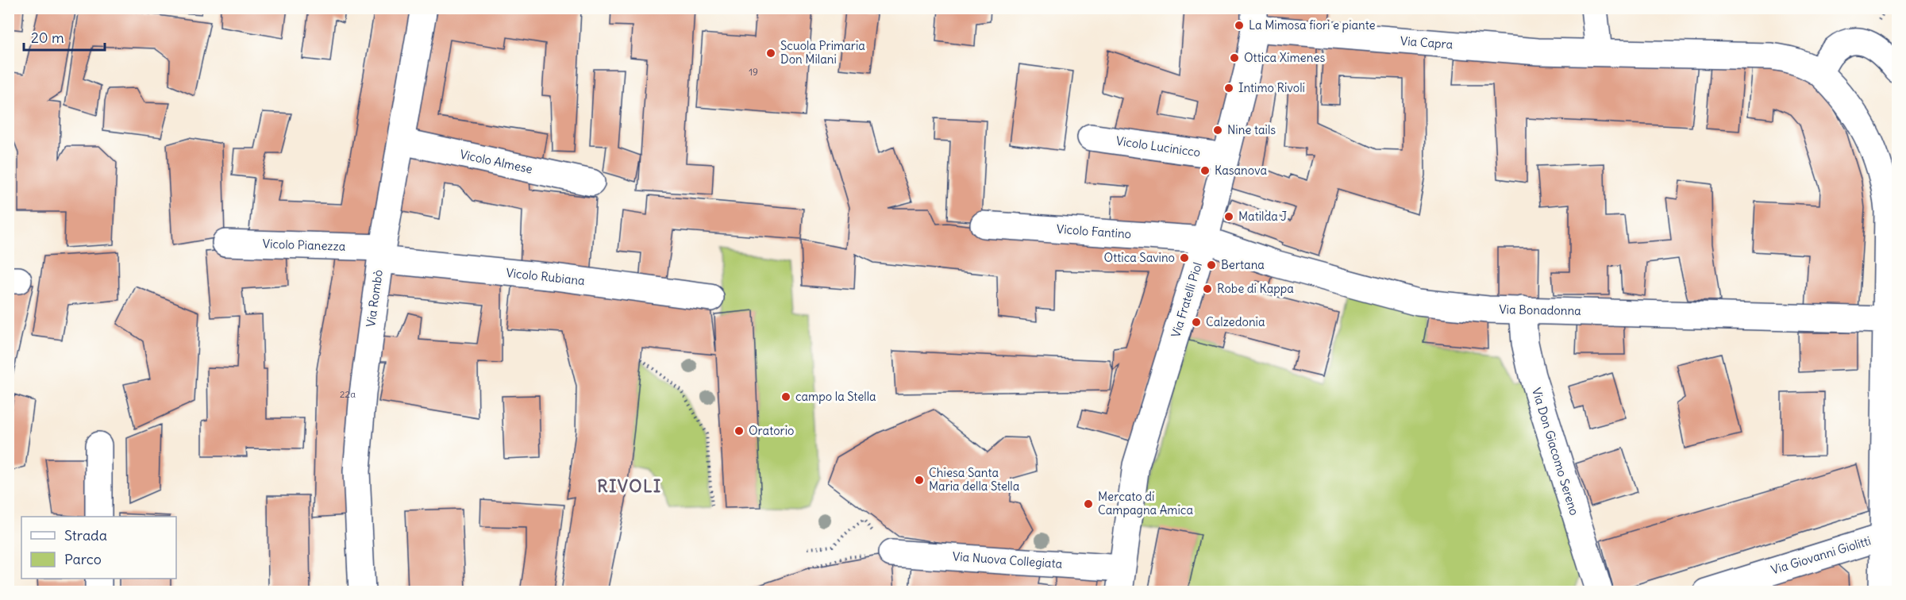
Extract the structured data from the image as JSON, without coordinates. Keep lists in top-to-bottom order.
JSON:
{
  "streets": {
    "street": [
      "Via Capra",
      "Vicolo Lucinicco",
      "Vicolo Almese",
      "Vicolo Fantino",
      "Vicolo Pianezza",
      "Vicolo Rubiana",
      "Via Rombò",
      "Via Fratelli Piol",
      "Via Bonadonna",
      "Via Don Giacomo Sereno",
      "Via Giovanni Giolitti",
      "Via Nuova Collegiata"
    ]
  },
  "crossings": [
    ["Via Capra", "Via Fratelli Piol"],
    ["Via Capra", "Via Bonadonna"],
    ["Via Capra", "Via Giovanni Giolitti"],
    ["Vicolo Lucinicco", "Via Fratelli Piol"],
    ["Vicolo Almese", "Via Rombò"],
    ["Vicolo Fantino", "Via Fratelli Piol"],
    ["Vicolo Fantino", "Via Bonadonna"],
    ["Vicolo Pianezza", "Vicolo Rubiana"],
    ["Vicolo Pianezza", "Via Rombò"],
    ["Vicolo Rubiana", "Via Rombò"],
    ["Via Fratelli Piol", "Via Bonadonna"],
    ["Via Fratelli Piol", "Via Nuova Collegiata"],
    ["Via Bonadonna", "Via Don Giacomo Sereno"]
  ],
  "districts": ["RIVOLI"],
  "places": [
    "La Mimosa fiori e piante",
    "Scuola Primaria Don Milani",
    "Ottica Ximenes",
    "Intimo Rivoli",
    "Nine tails",
    "Kasanova",
    "Matilda J",
    "Ottica Savino",
    "Bertana",
    "Robe di Kappa",
    "Calzedonia",
    "campo la Stella",
    "Oratorio",
    "Chiesa Santa Maria della Stella",
    "Mercato di Campagna Amica"
  ],
  "house_numbers": ["19", "22a"],
  "legend": ["Strada", "Parco"],
  "scale_bar": "20 m"
}
